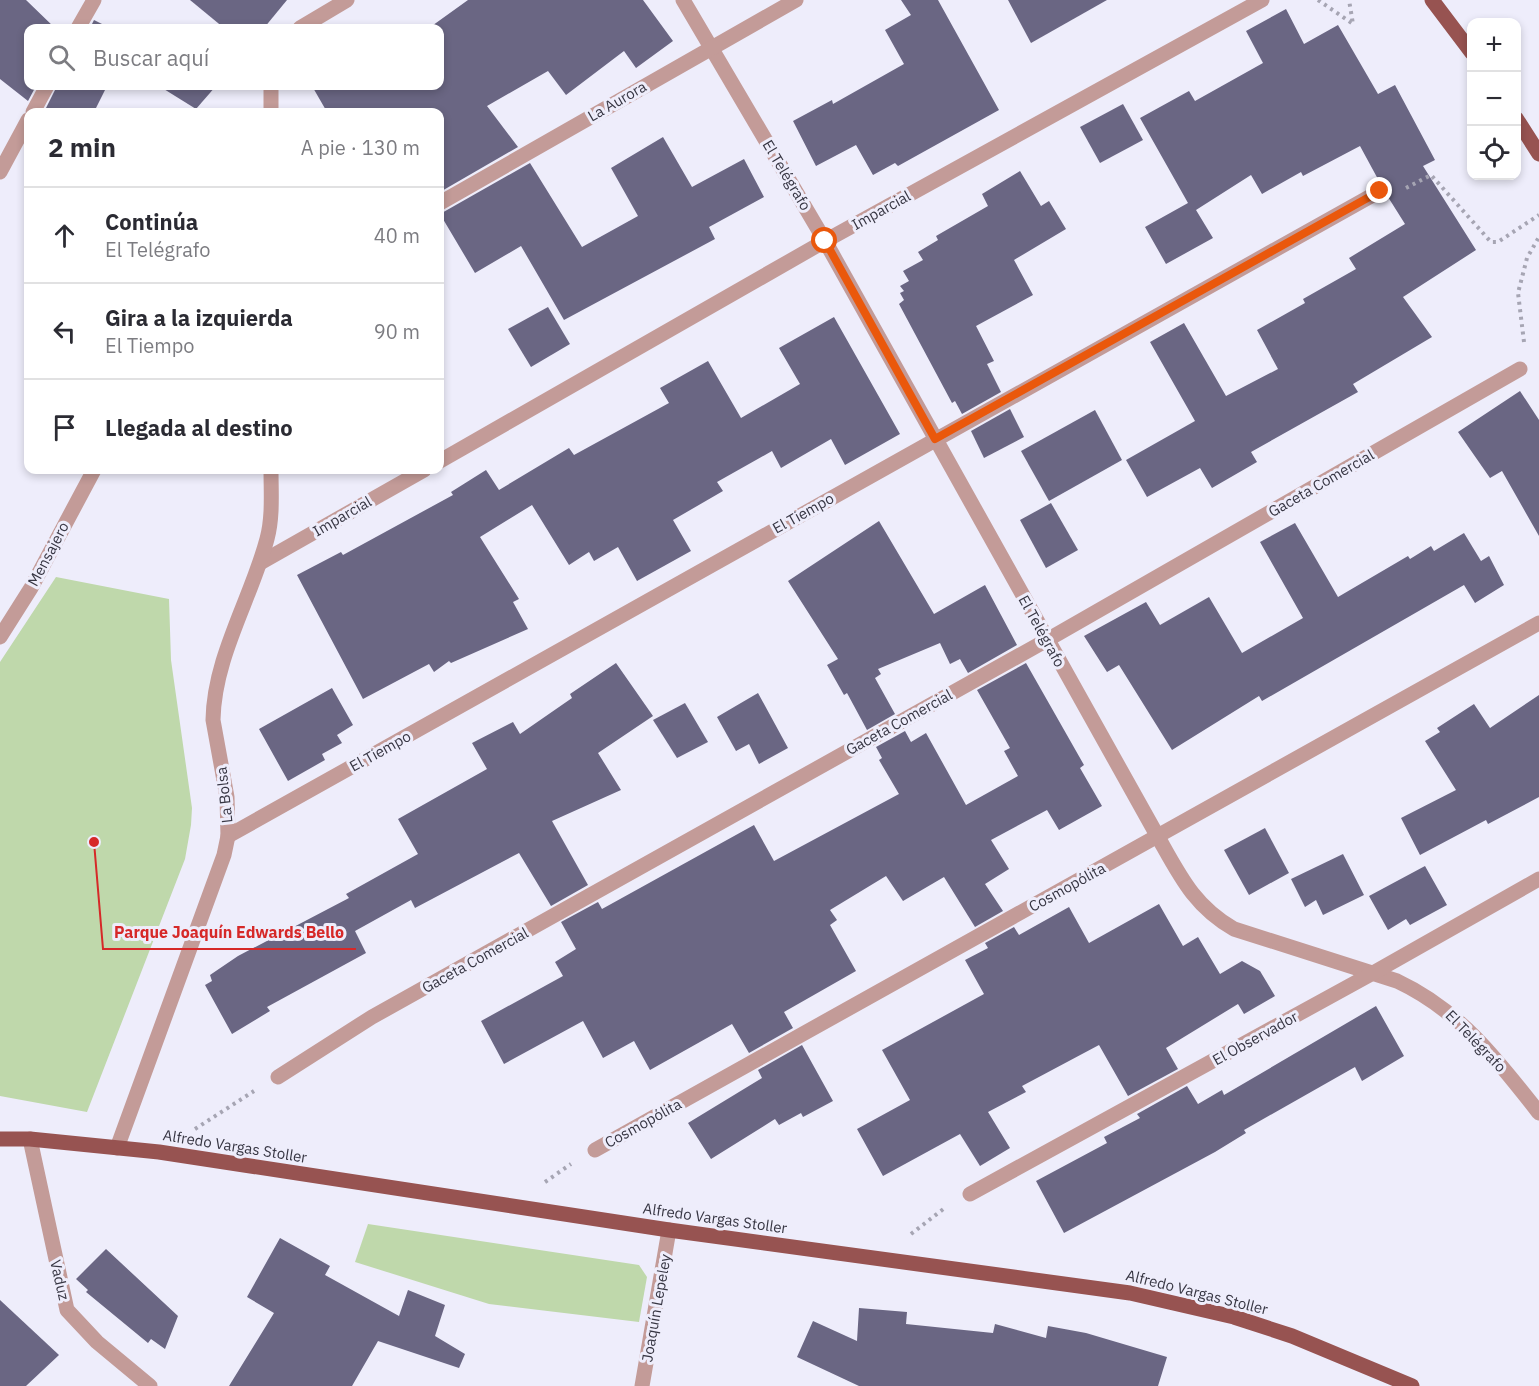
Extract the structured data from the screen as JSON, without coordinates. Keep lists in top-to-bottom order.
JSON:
{
  "streets": {
    "main road": ["Alfredo Vargas Stoller"],
    "street": [
      "La Aurora",
      "El Telégrafo",
      "Imparcial",
      "Gaceta Comercial",
      "El Tiempo",
      "Mensajero",
      "La Bolsa",
      "Cosmopólita",
      "El Observador",
      "Vaduz",
      "Joaquín Lepeley"
    ]
  },
  "crossings": [
    ["La Aurora", "El Telégrafo"],
    ["El Telégrafo", "Imparcial"],
    ["El Telégrafo", "Gaceta Comercial"],
    ["El Telégrafo", "El Tiempo"],
    ["El Telégrafo", "Cosmopólita"],
    ["El Telégrafo", "El Observador"],
    ["Imparcial", "La Bolsa"],
    ["El Tiempo", "La Bolsa"],
    ["La Bolsa", "Alfredo Vargas Stoller"],
    ["Alfredo Vargas Stoller", "Vaduz"],
    ["Alfredo Vargas Stoller", "Joaquín Lepeley"]
  ],
  "places": ["Parque Joaquín Edwards Bello"],
  "page": {
    "map_buttons": ["+", "−"],
    "search": "Buscar aquí",
    "heading": ["2 min", "A pie · 130 m"],
    "list": [
      ["Continúa", "El Telégrafo", "40 m"],
      ["Gira a la izquierda", "El Tiempo", "90 m"],
      "Llegada al destino"
    ]
  }
}
